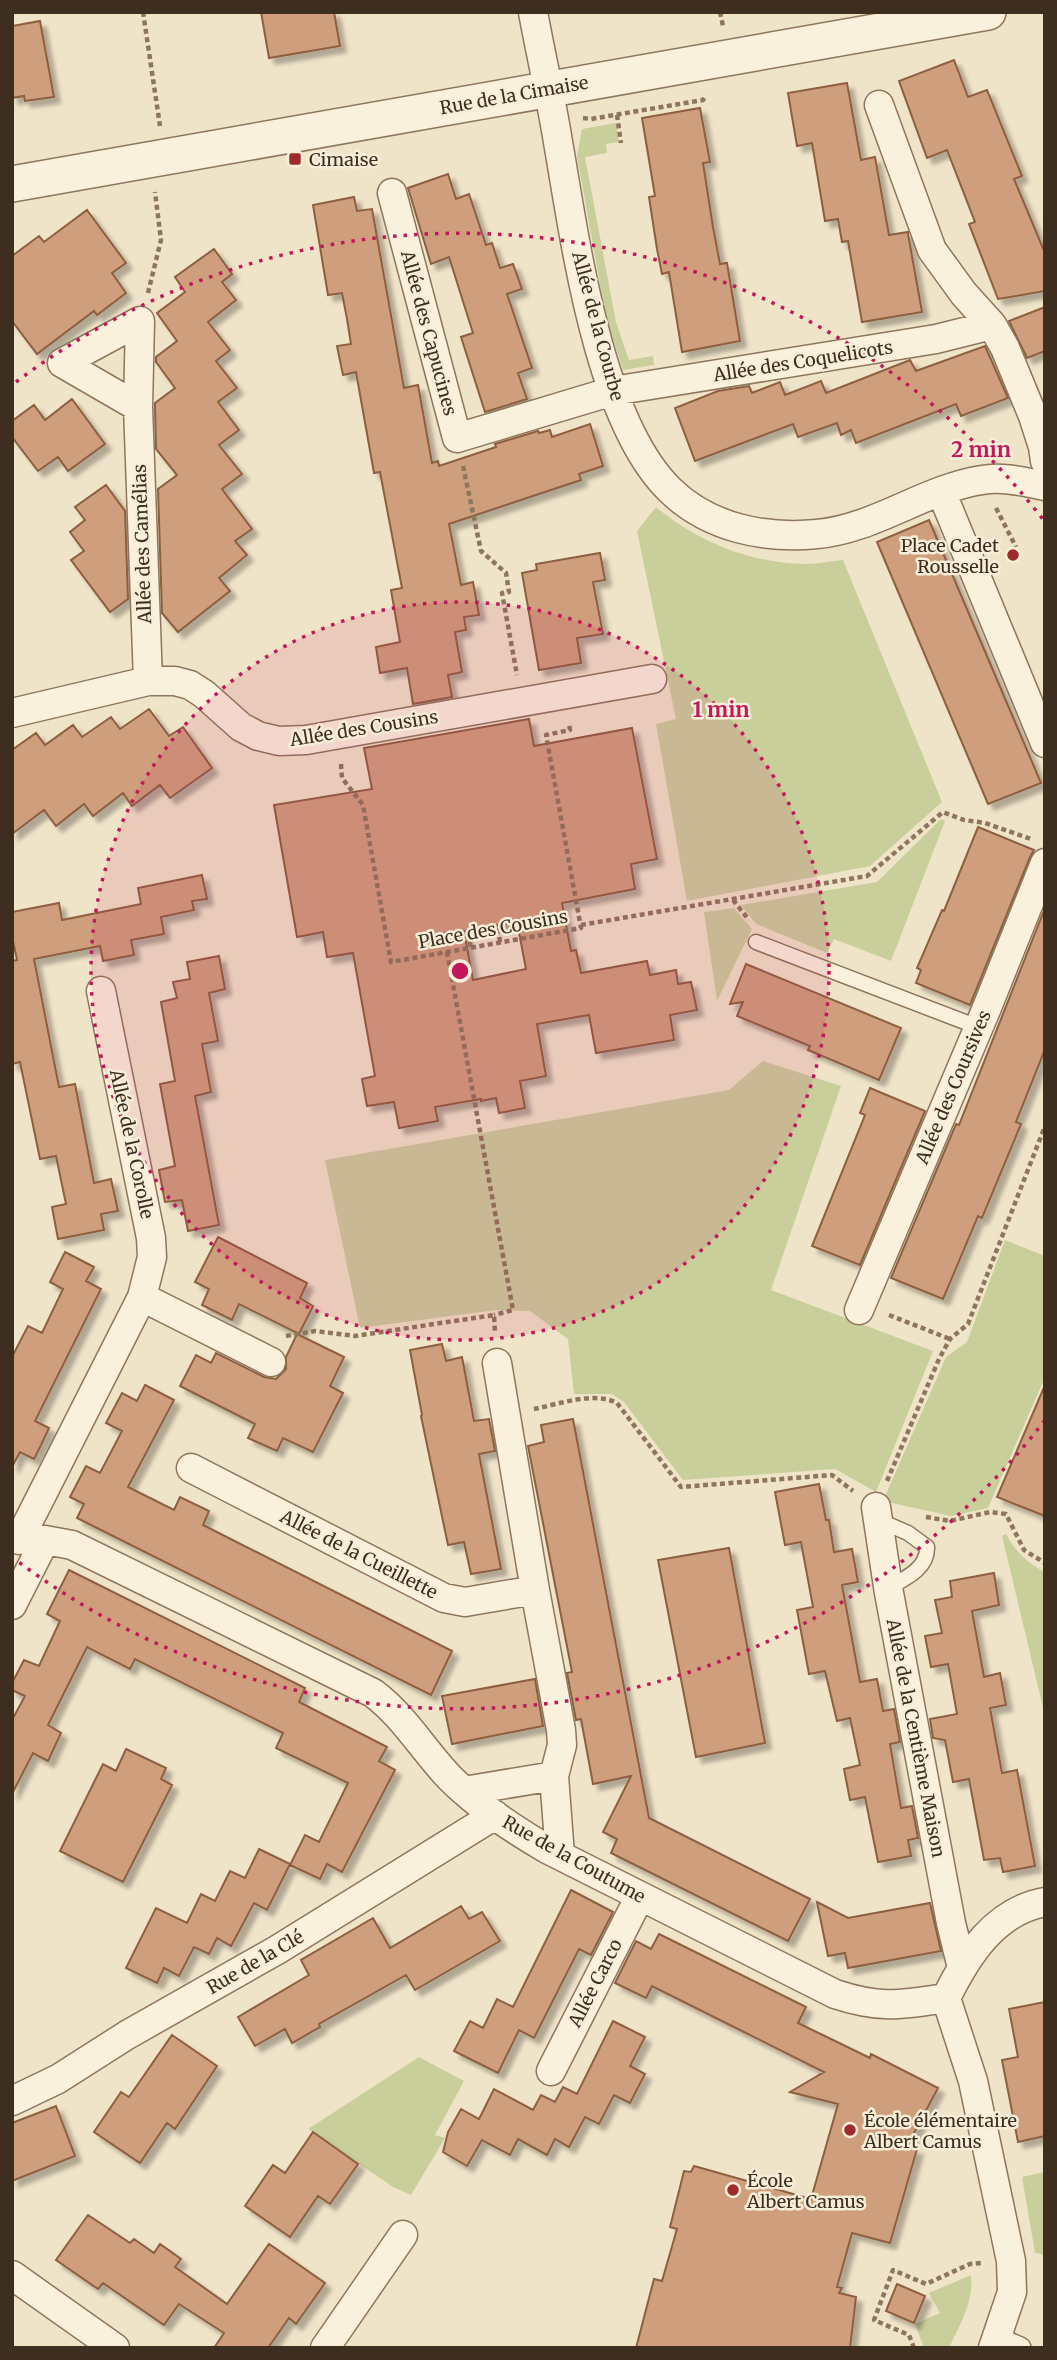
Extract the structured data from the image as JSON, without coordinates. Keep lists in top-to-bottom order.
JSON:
{
  "streets": {
    "street": [
      "Rue de la Cimaise",
      "Allée de la Courbe",
      "Allée des Capucines",
      "Allée des Coquelicots",
      "Allée des Camélias",
      "Allée des Cousins",
      "Allée des Coursives",
      "Allée de la Corolle",
      "Allée de la Cueillette",
      "Allée de la Centième Maison",
      "Rue de la Coutume",
      "Rue de la Clé",
      "Allée Carco"
    ],
    "path": ["Place des Cousins"]
  },
  "crossings": [
    ["Rue de la Cimaise", "Allée de la Courbe"],
    ["Allée de la Courbe", "Allée des Capucines"],
    ["Allée de la Courbe", "Allée des Coquelicots"],
    ["Allée des Capucines", "Allée des Coquelicots"],
    ["Allée des Camélias", "Allée des Cousins"],
    ["Allée des Cousins", "Place des Cousins"],
    ["Allée de la Corolle", "Rue de la Coutume"],
    ["Rue de la Coutume", "Rue de la Clé"],
    ["Rue de la Coutume", "Allée Carco"]
  ],
  "places": {
    "transit": ["Cimaise"],
    "other": ["Place Cadet Rousselle", "École élémentaire Albert Camus", "École Albert Camus"]
  },
  "rings": ["2 min", "1 min"]
}
